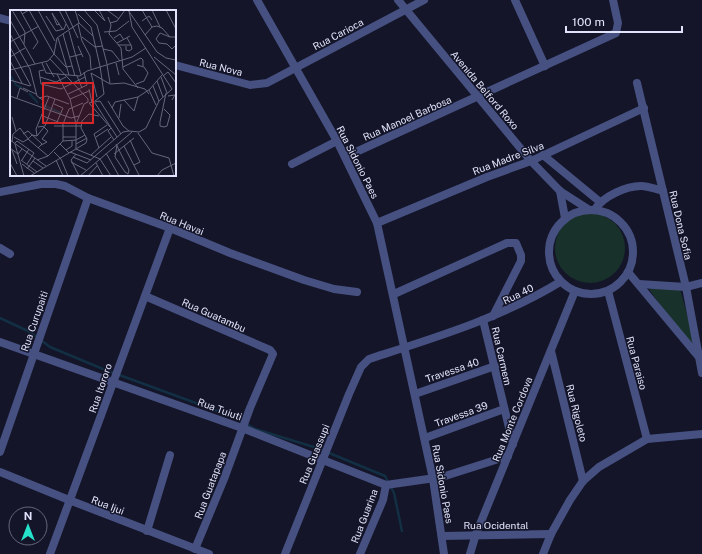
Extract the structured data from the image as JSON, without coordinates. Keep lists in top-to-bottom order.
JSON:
{
  "streets": {
    "street": [
      "Rua Carioca",
      "Rua Nova",
      "Avenida Belford Roxo",
      "Rua Manoel Barbosa",
      "Rua Madre Silva",
      "Rua Sidonio Paes",
      "Rua Havai",
      "Rua Dona Sofia",
      "Rua 40",
      "Rua Guatambu",
      "Rua Curupaiti",
      "Rua Carmem",
      "Rua Paraiso",
      "Travessa 40",
      "Rua Itororo",
      "Rua Tuiuti",
      "Rua Rigoleto",
      "Travessa 39",
      "Rua Monte Cordova",
      "Rua Guassupi",
      "Rua Guatapapa",
      "Rua Ijui",
      "Rua Guarina",
      "Rua Ocidental"
    ]
  },
  "crossings": [
    ["Rua Carioca", "Rua Nova"],
    ["Rua Carioca", "Avenida Belford Roxo"],
    ["Rua Carioca", "Rua Sidonio Paes"],
    ["Avenida Belford Roxo", "Rua Manoel Barbosa"],
    ["Avenida Belford Roxo", "Rua Madre Silva"],
    ["Avenida Belford Roxo", "Rua 40"],
    ["Avenida Belford Roxo", "Rua Paraiso"],
    ["Avenida Belford Roxo", "Rua Monte Cordova"],
    ["Rua Manoel Barbosa", "Rua Sidonio Paes"],
    ["Rua Madre Silva", "Rua Sidonio Paes"],
    ["Rua Madre Silva", "Rua Dona Sofia"],
    ["Rua Sidonio Paes", "Travessa 40"],
    ["Rua Sidonio Paes", "Rua Tuiuti"],
    ["Rua Sidonio Paes", "Travessa 39"],
    ["Rua Sidonio Paes", "Rua Guassupi"],
    ["Rua Sidonio Paes", "Rua Ocidental"],
    ["Rua Havai", "Rua Curupaiti"],
    ["Rua Havai", "Rua Itororo"],
    ["Rua 40", "Rua Carmem"],
    ["Rua 40", "Rua Paraiso"],
    ["Rua 40", "Rua Monte Cordova"],
    ["Rua Guatambu", "Rua Itororo"],
    ["Rua Guatambu", "Rua Guatapapa"],
    ["Rua Curupaiti", "Rua Tuiuti"],
    ["Rua Carmem", "Travessa 40"],
    ["Rua Carmem", "Travessa 39"],
    ["Rua Carmem", "Rua Monte Cordova"],
    ["Rua Paraiso", "Rua Monte Cordova"],
    ["Rua Itororo", "Rua Tuiuti"],
    ["Rua Itororo", "Rua Ijui"],
    ["Rua Tuiuti", "Rua Monte Cordova"],
    ["Rua Tuiuti", "Rua Guassupi"],
    ["Rua Tuiuti", "Rua Guatapapa"],
    ["Rua Tuiuti", "Rua Guarina"],
    ["Rua Rigoleto", "Rua Monte Cordova"],
    ["Rua Monte Cordova", "Rua Ocidental"],
    ["Rua Guatapapa", "Rua Ijui"]
  ],
  "scale_bar": "100 m",
  "north": "top"
}
